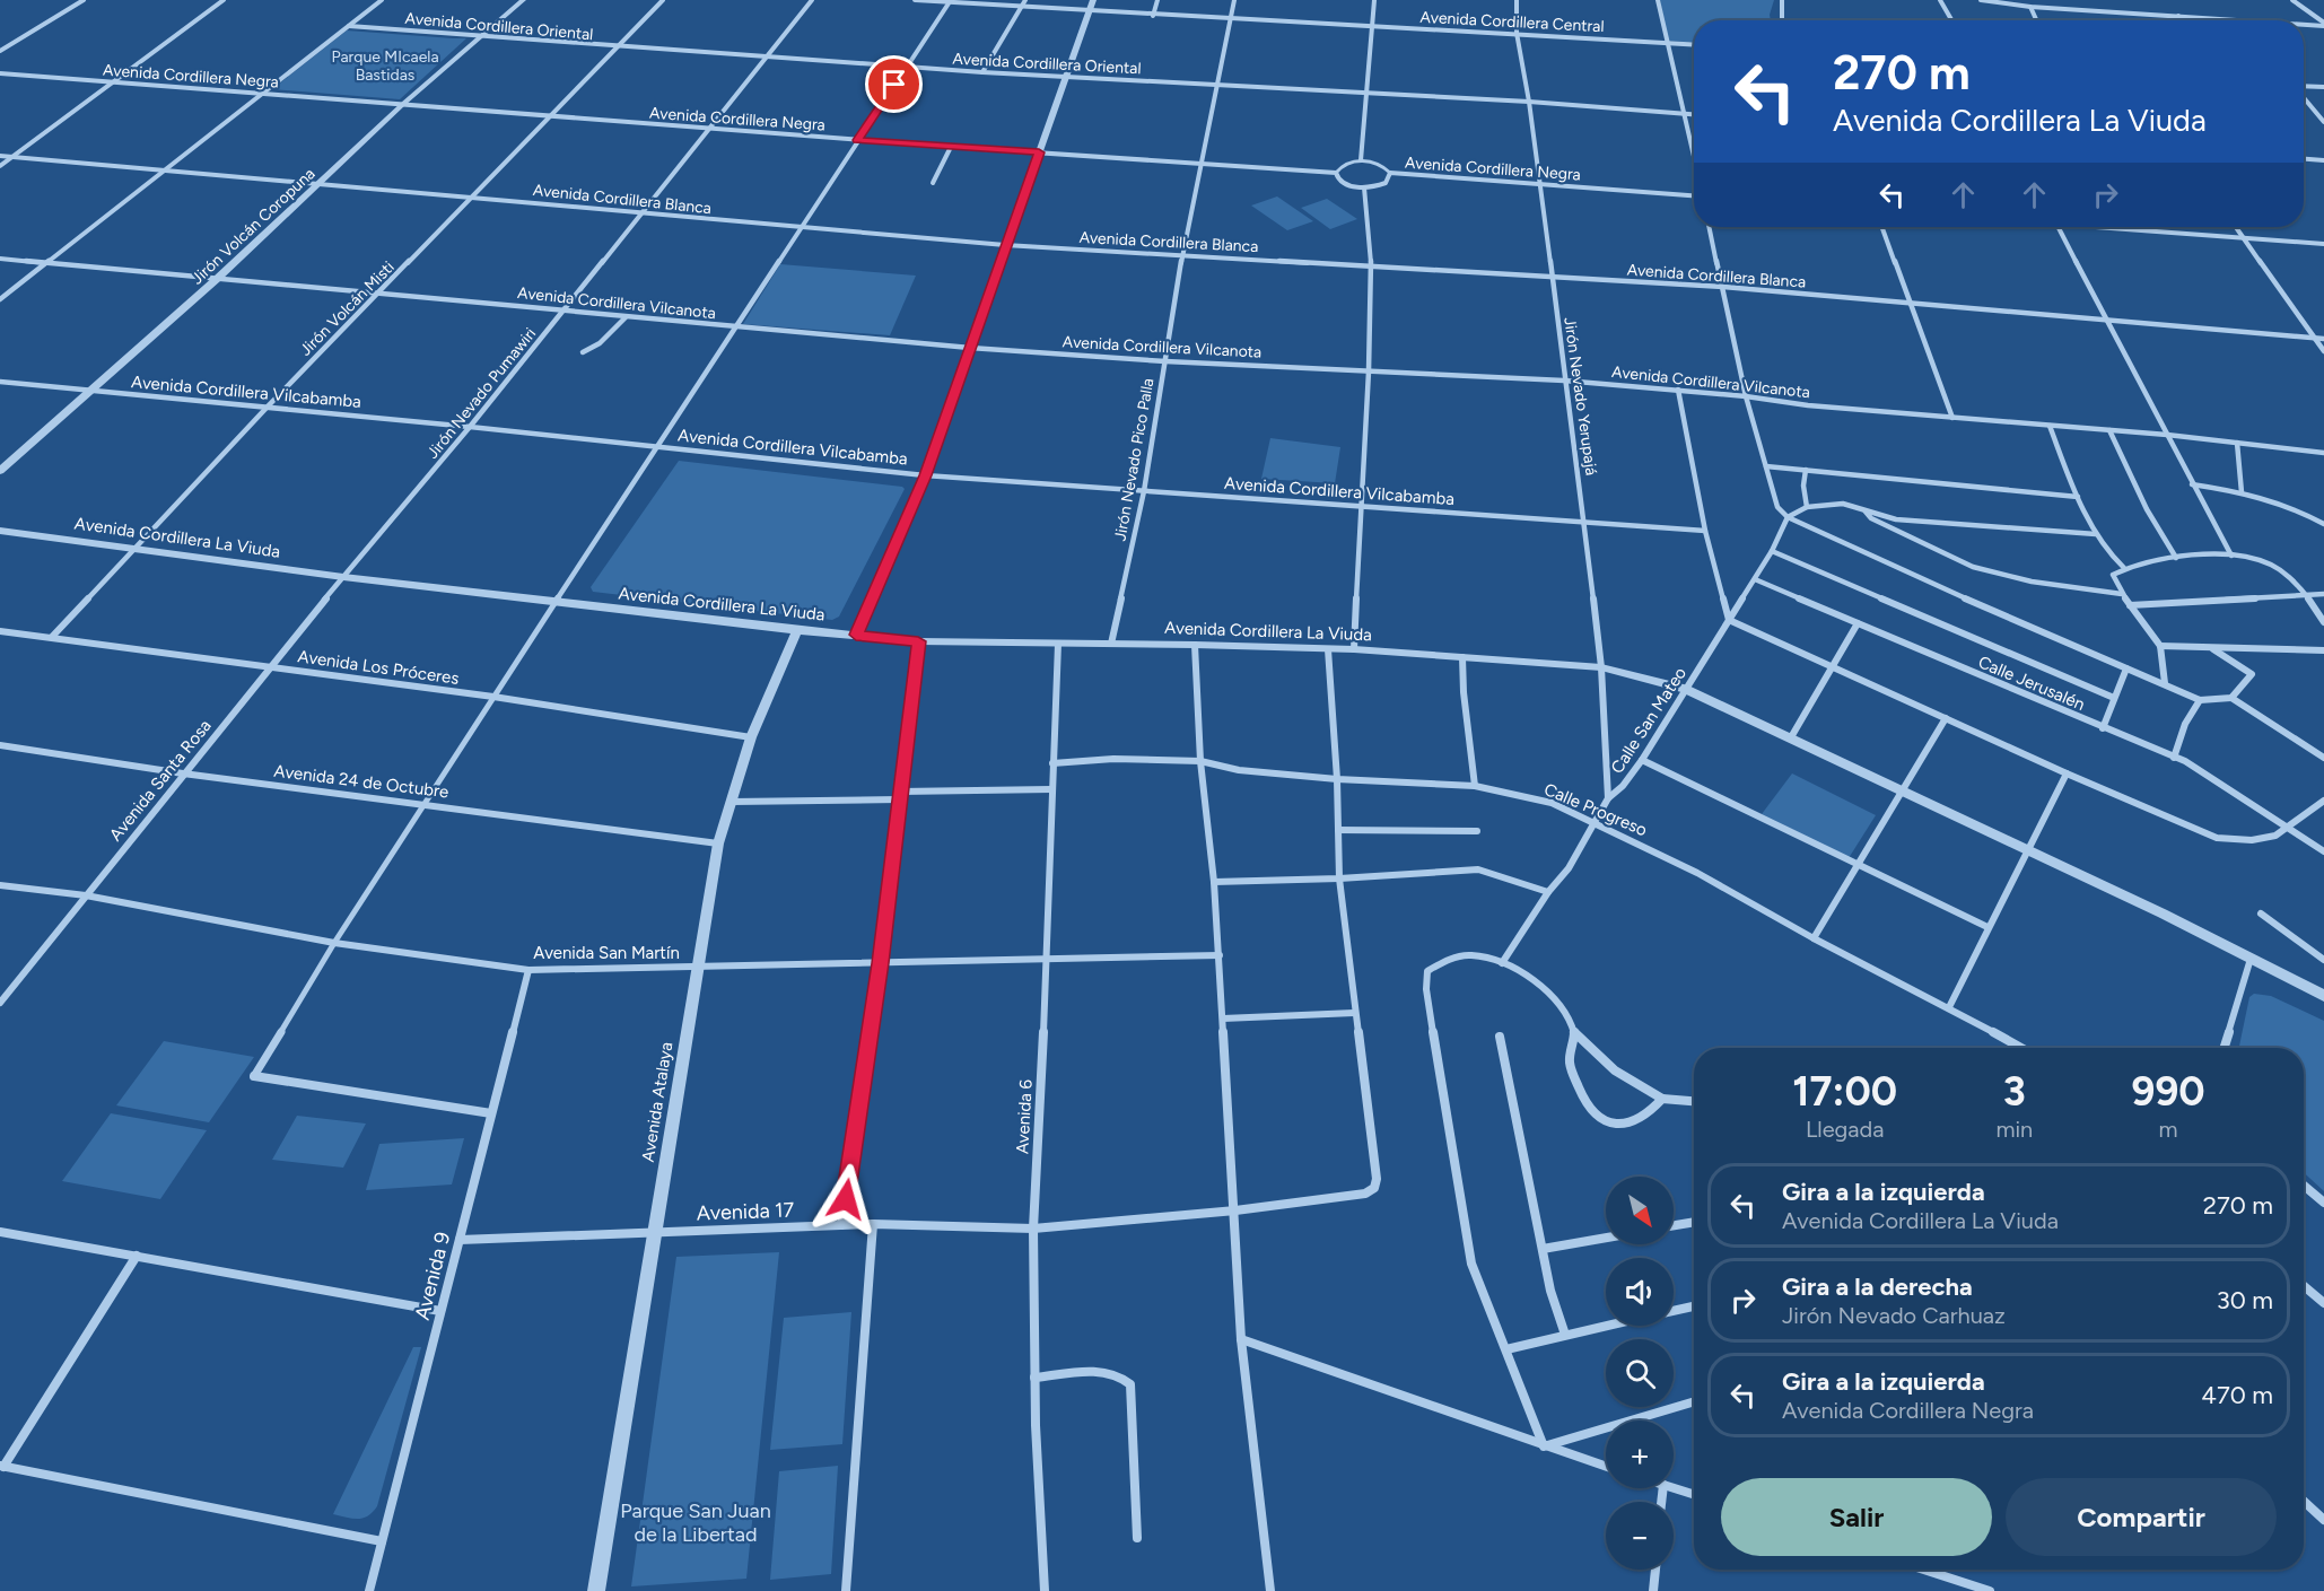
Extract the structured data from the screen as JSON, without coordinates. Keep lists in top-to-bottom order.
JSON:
{
  "streets": {
    "street": [
      "Avenida Cordillera Central",
      "Avenida Cordillera Oriental",
      "Avenida Cordillera Negra",
      "Avenida Cordillera Blanca",
      "Jirón Volcán Coropuna",
      "Avenida Cordillera Vilcanota",
      "Jirón Volcán Misti",
      "Avenida Cordillera Vilcabamba",
      "Jirón Nevado Pumawiri",
      "Jirón Nevado Yerupajá",
      "Jirón Nevado Pico Palla",
      "Avenida Cordillera La Viuda",
      "Avenida Los Próceres",
      "Calle Jerusalén",
      "Calle San Mateo",
      "Avenida Santa Rosa",
      "Avenida 24 de Octubre",
      "Calle Progreso",
      "Avenida San Martín",
      "Avenida Atalaya",
      "Avenida 6",
      "Avenida 17",
      "Avenida 9"
    ]
  },
  "crossings": [
    ["Avenida Cordillera Central", "Jirón Nevado Yerupajá"],
    ["Avenida Cordillera Central", "Jirón Nevado Pico Palla"],
    ["Avenida Cordillera Oriental", "Jirón Volcán Coropuna"],
    ["Avenida Cordillera Oriental", "Jirón Volcán Misti"],
    ["Avenida Cordillera Oriental", "Jirón Nevado Pumawiri"],
    ["Avenida Cordillera Oriental", "Jirón Nevado Yerupajá"],
    ["Avenida Cordillera Oriental", "Jirón Nevado Pico Palla"],
    ["Avenida Cordillera Negra", "Jirón Volcán Coropuna"],
    ["Avenida Cordillera Negra", "Jirón Volcán Misti"],
    ["Avenida Cordillera Negra", "Jirón Nevado Pumawiri"],
    ["Avenida Cordillera Negra", "Jirón Nevado Yerupajá"],
    ["Avenida Cordillera Negra", "Jirón Nevado Pico Palla"],
    ["Avenida Cordillera Blanca", "Jirón Volcán Coropuna"],
    ["Avenida Cordillera Blanca", "Jirón Volcán Misti"],
    ["Avenida Cordillera Blanca", "Jirón Nevado Pumawiri"],
    ["Avenida Cordillera Blanca", "Jirón Nevado Yerupajá"],
    ["Avenida Cordillera Blanca", "Jirón Nevado Pico Palla"],
    ["Jirón Volcán Coropuna", "Avenida Cordillera Vilcanota"],
    ["Jirón Volcán Coropuna", "Avenida Cordillera Vilcabamba"],
    ["Avenida Cordillera Vilcanota", "Jirón Volcán Misti"],
    ["Avenida Cordillera Vilcanota", "Jirón Nevado Pumawiri"],
    ["Avenida Cordillera Vilcanota", "Jirón Nevado Yerupajá"],
    ["Avenida Cordillera Vilcanota", "Jirón Nevado Pico Palla"],
    ["Jirón Volcán Misti", "Avenida Cordillera Vilcabamba"],
    ["Jirón Volcán Misti", "Avenida Cordillera La Viuda"],
    ["Jirón Volcán Misti", "Avenida Los Próceres"],
    ["Avenida Cordillera Vilcabamba", "Jirón Nevado Pumawiri"],
    ["Avenida Cordillera Vilcabamba", "Jirón Nevado Yerupajá"],
    ["Avenida Cordillera Vilcabamba", "Jirón Nevado Pico Palla"],
    ["Jirón Nevado Pumawiri", "Avenida Cordillera La Viuda"],
    ["Jirón Nevado Pumawiri", "Avenida Santa Rosa"],
    ["Jirón Nevado Yerupajá", "Avenida Cordillera La Viuda"],
    ["Jirón Nevado Yerupajá", "Calle San Mateo"],
    ["Jirón Nevado Pico Palla", "Avenida Cordillera La Viuda"],
    ["Avenida Cordillera La Viuda", "Calle San Mateo"],
    ["Avenida Cordillera La Viuda", "Avenida Santa Rosa"],
    ["Avenida Cordillera La Viuda", "Avenida Atalaya"],
    ["Avenida Cordillera La Viuda", "Avenida 6"],
    ["Avenida Los Próceres", "Avenida Santa Rosa"],
    ["Avenida Los Próceres", "Avenida Atalaya"],
    ["Calle Jerusalén", "Calle San Mateo"],
    ["Calle San Mateo", "Calle Progreso"],
    ["Avenida Santa Rosa", "Avenida 24 de Octubre"],
    ["Avenida Santa Rosa", "Avenida San Martín"],
    ["Avenida 24 de Octubre", "Avenida Atalaya"],
    ["Calle Progreso", "Avenida 6"],
    ["Avenida San Martín", "Avenida Atalaya"],
    ["Avenida San Martín", "Avenida 6"],
    ["Avenida San Martín", "Avenida 9"],
    ["Avenida Atalaya", "Avenida 17"],
    ["Avenida 6", "Avenida 17"],
    ["Avenida 17", "Avenida 9"]
  ],
  "parks": ["Parque MIcaela Bastidas", "Parque San Juan de la Libertad"],
  "north": "bottom right",
  "page": {
    "turn": ["270 m", "Avenida Cordillera La Viuda"],
    "eta": [
      "17:00",
      "Llegada",
      "3",
      "min",
      "990",
      "m"
    ],
    "list": [
      {
        "name": "Gira a la izquierda",
        "note": "Avenida Cordillera La Viuda",
        "value": "270 m"
      },
      {
        "name": "Gira a la derecha",
        "note": "Jirón Nevado Carhuaz",
        "value": "30 m"
      },
      {
        "name": "Gira a la izquierda",
        "note": "Avenida Cordillera Negra",
        "value": "470 m"
      }
    ],
    "map_buttons": ["+", "−"],
    "buttons": ["Salir", "Compartir"]
  }
}
